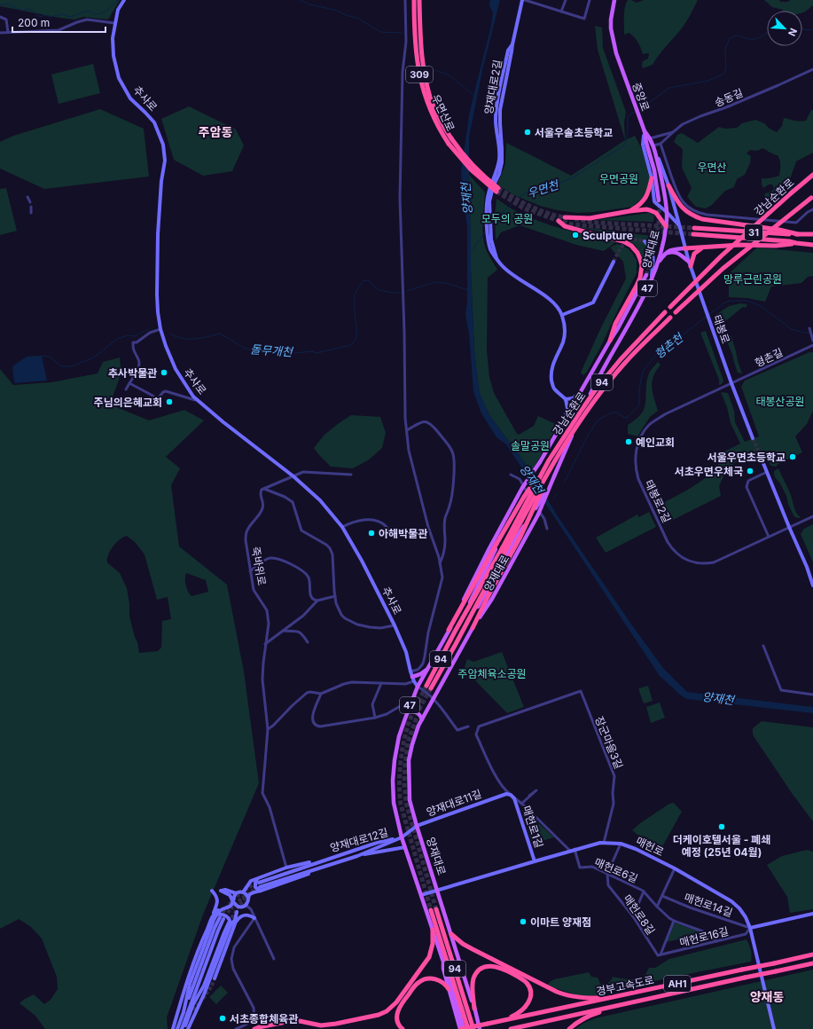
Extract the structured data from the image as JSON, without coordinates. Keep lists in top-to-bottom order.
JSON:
{
  "streets": {
    "highway": [
      "309",
      "우면산로",
      "강남순환로",
      "31",
      "양재대로",
      "94",
      "AH1",
      "경부고속도로"
    ],
    "main road": ["중앙로", "47"],
    "street": [
      "양재대로2길",
      "송동길",
      "추사로",
      "태봉로",
      "형촌길",
      "태봉로2길",
      "죽바위로",
      "장군마을3길",
      "양재대로11길",
      "매헌로1길",
      "양재대로12길",
      "매헌로",
      "매헌로6길",
      "매헌로14길",
      "매헌로8길",
      "매헌로16길"
    ]
  },
  "crossings": [
    ["중앙로", "양재대로"],
    ["송동길", "양재대로"],
    ["추사로", "양재대로"],
    ["강남순환로", "양재대로"],
    ["양재대로", "태봉로"],
    ["양재대로", "양재대로11길"],
    ["양재대로", "양재대로12길"],
    ["양재대로", "매헌로"],
    ["양재대로", "경부고속도로"],
    ["태봉로", "형촌길"],
    ["태봉로", "태봉로2길"],
    ["형촌길", "태봉로2길"],
    ["장군마을3길", "양재대로11길"],
    ["장군마을3길", "매헌로"],
    ["양재대로11길", "양재대로12길"],
    ["매헌로1길", "매헌로"],
    ["매헌로", "매헌로6길"],
    ["매헌로", "매헌로14길"],
    ["매헌로", "매헌로16길"],
    ["매헌로6길", "매헌로8길"],
    ["매헌로6길", "매헌로16길"],
    ["매헌로14길", "매헌로16길"],
    ["매헌로8길", "매헌로16길"]
  ],
  "districts": ["주암동", "양재동"],
  "water": [
    "우면천",
    "양재천",
    "형촌천",
    "돌무개천"
  ],
  "parks": [
    "우면산",
    "우면공원",
    "모두의 공원",
    "망루근린공원",
    "태봉산공원",
    "솔말공원",
    "주암체육소공원"
  ],
  "places": [
    "서울우솔초등학교",
    "Sculpture",
    "추사박물관",
    "주님의은혜교회",
    "예인교회",
    "서울우면초등학교",
    "서초우면우체국",
    "아해박물관",
    "더케이호텔서울 - 폐쇄 예정 (25년 04월)",
    "이마트 양재점",
    "서초종합체육관"
  ],
  "scale_bar": "200 m",
  "north": "bottom right"
}
